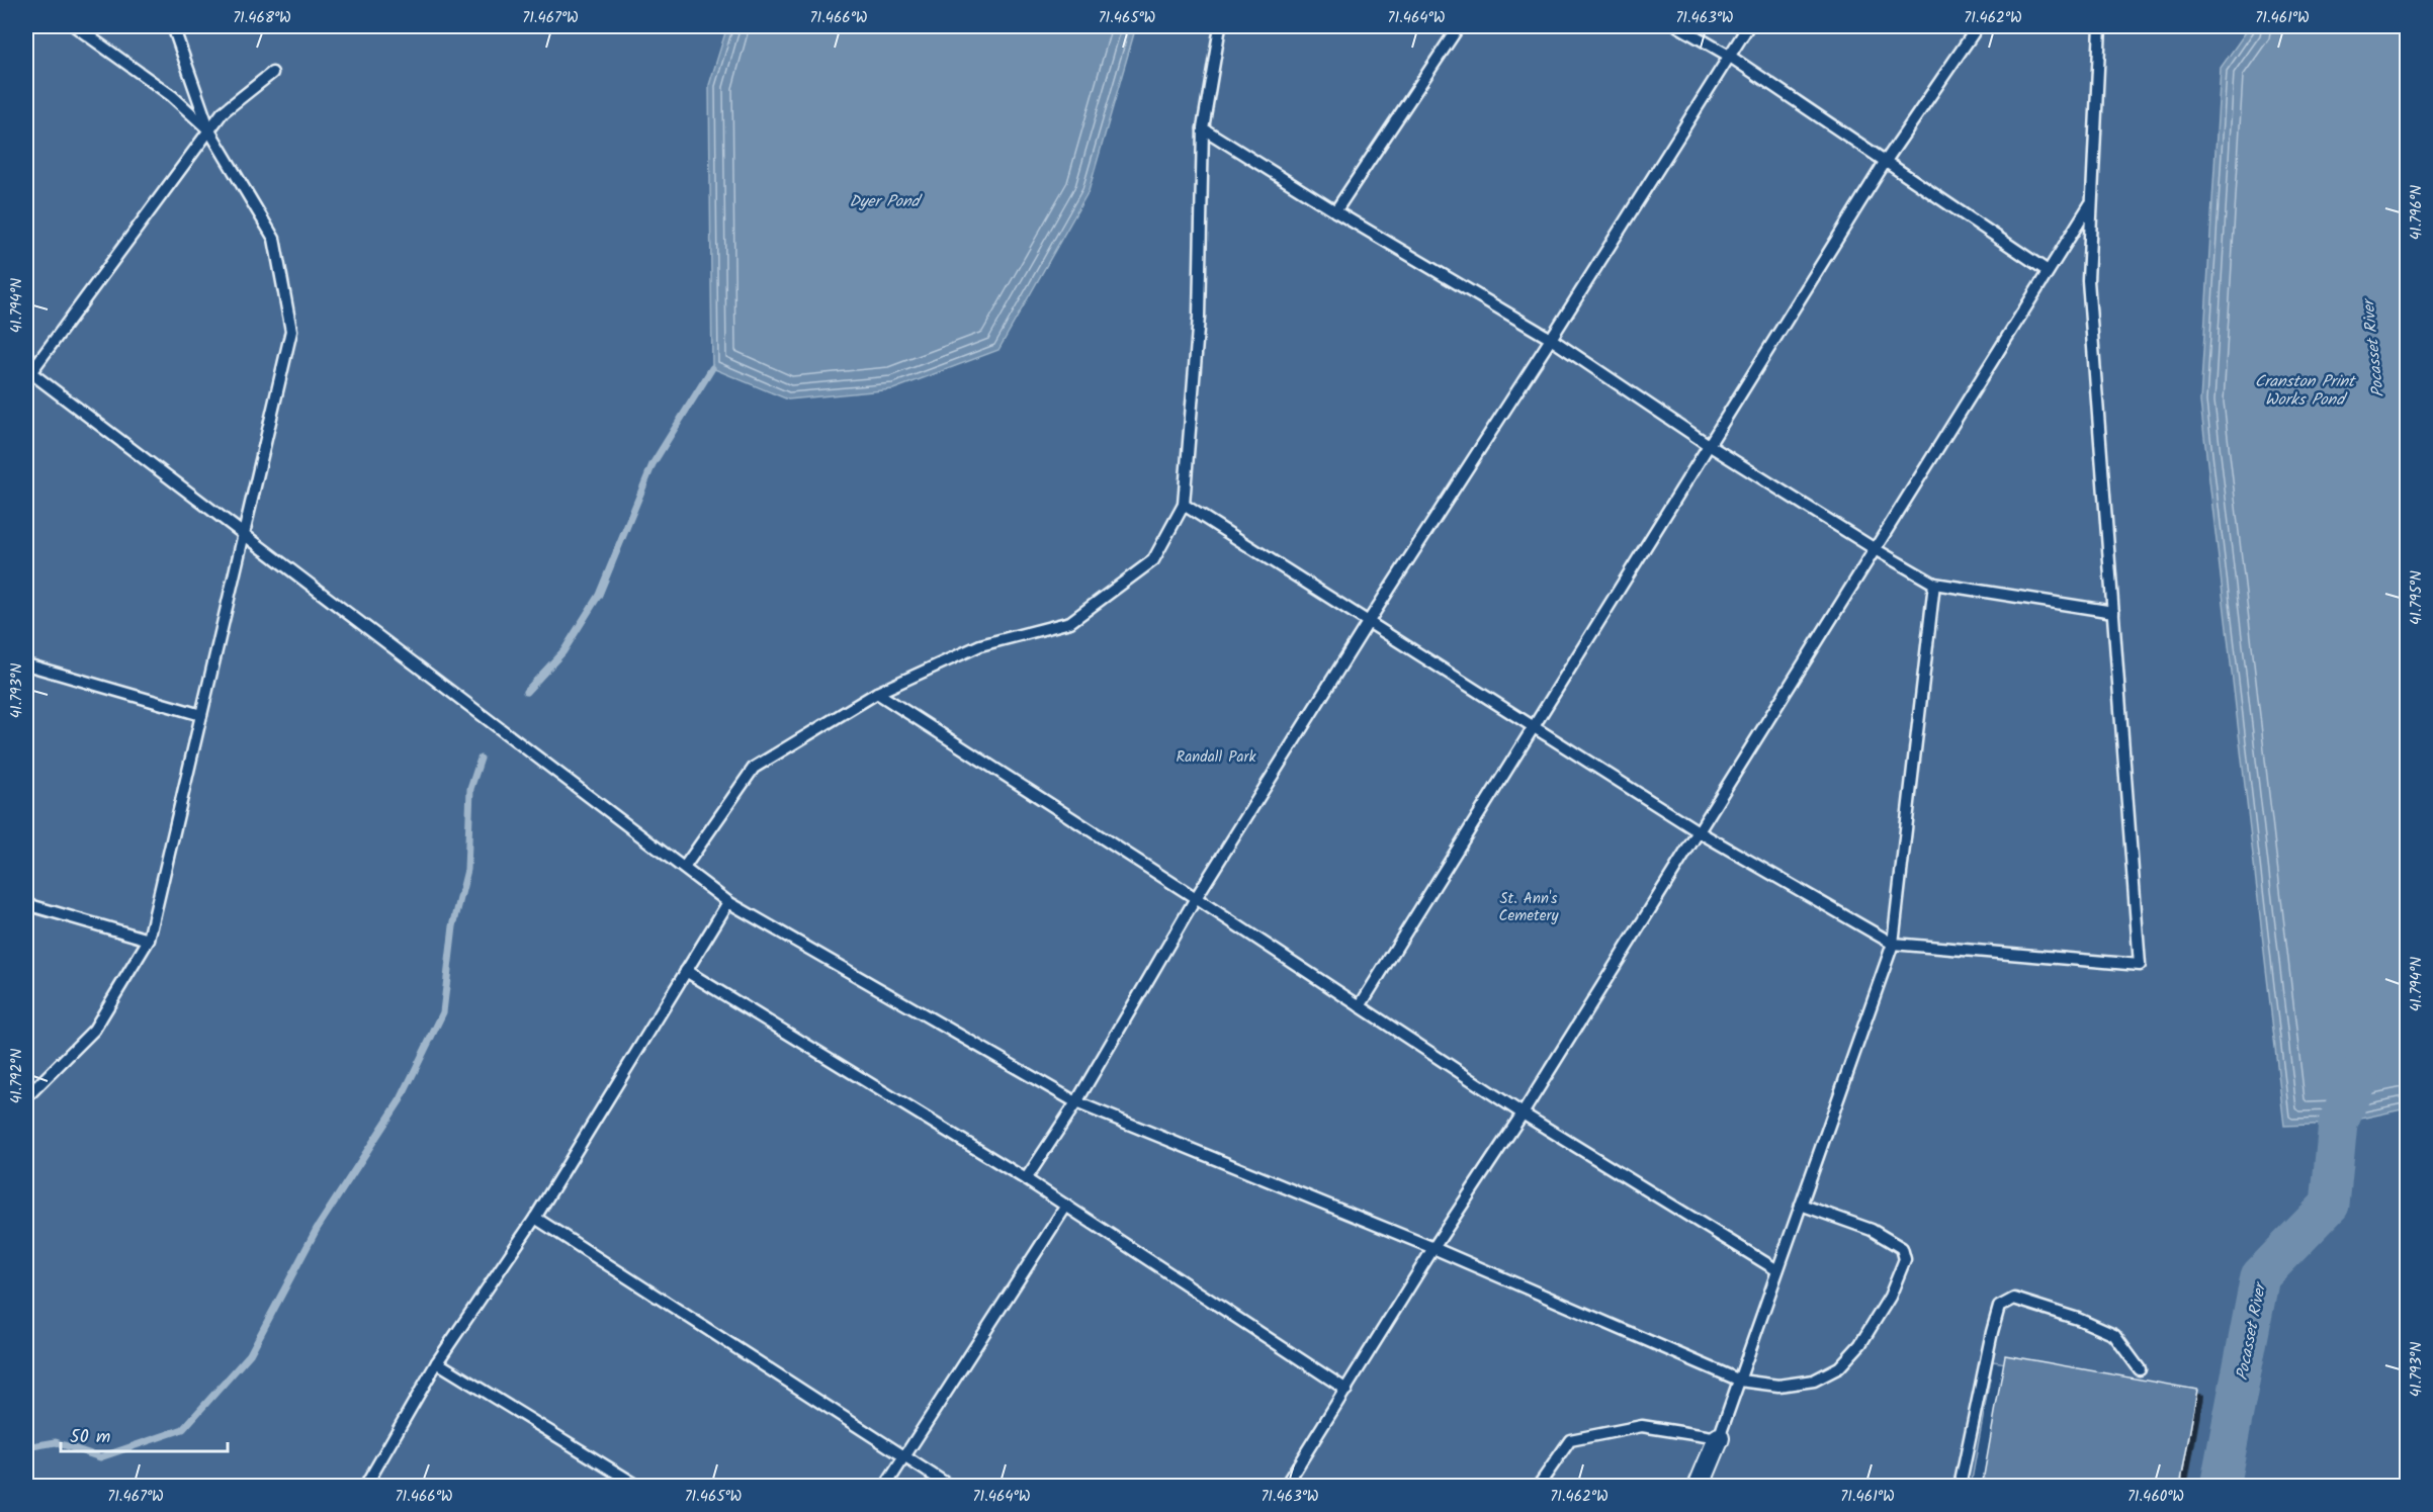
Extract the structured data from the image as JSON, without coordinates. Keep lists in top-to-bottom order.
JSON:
{
  "water": ["Dyer Pond", "Pocasset River", "Cranston Print Works Pond"],
  "parks": ["Randall Park", "St. Ann's Cemetery"],
  "scale_bar": "50 m",
  "coordinates": [
    "71.468°W",
    "71.467°W",
    "71.466°W",
    "71.465°W",
    "71.464°W",
    "71.463°W",
    "71.462°W",
    "71.461°W",
    "41.796°N",
    "41.794°N",
    "41.795°N",
    "41.793°N",
    "41.792°N",
    "71.460°W"
  ]
}
